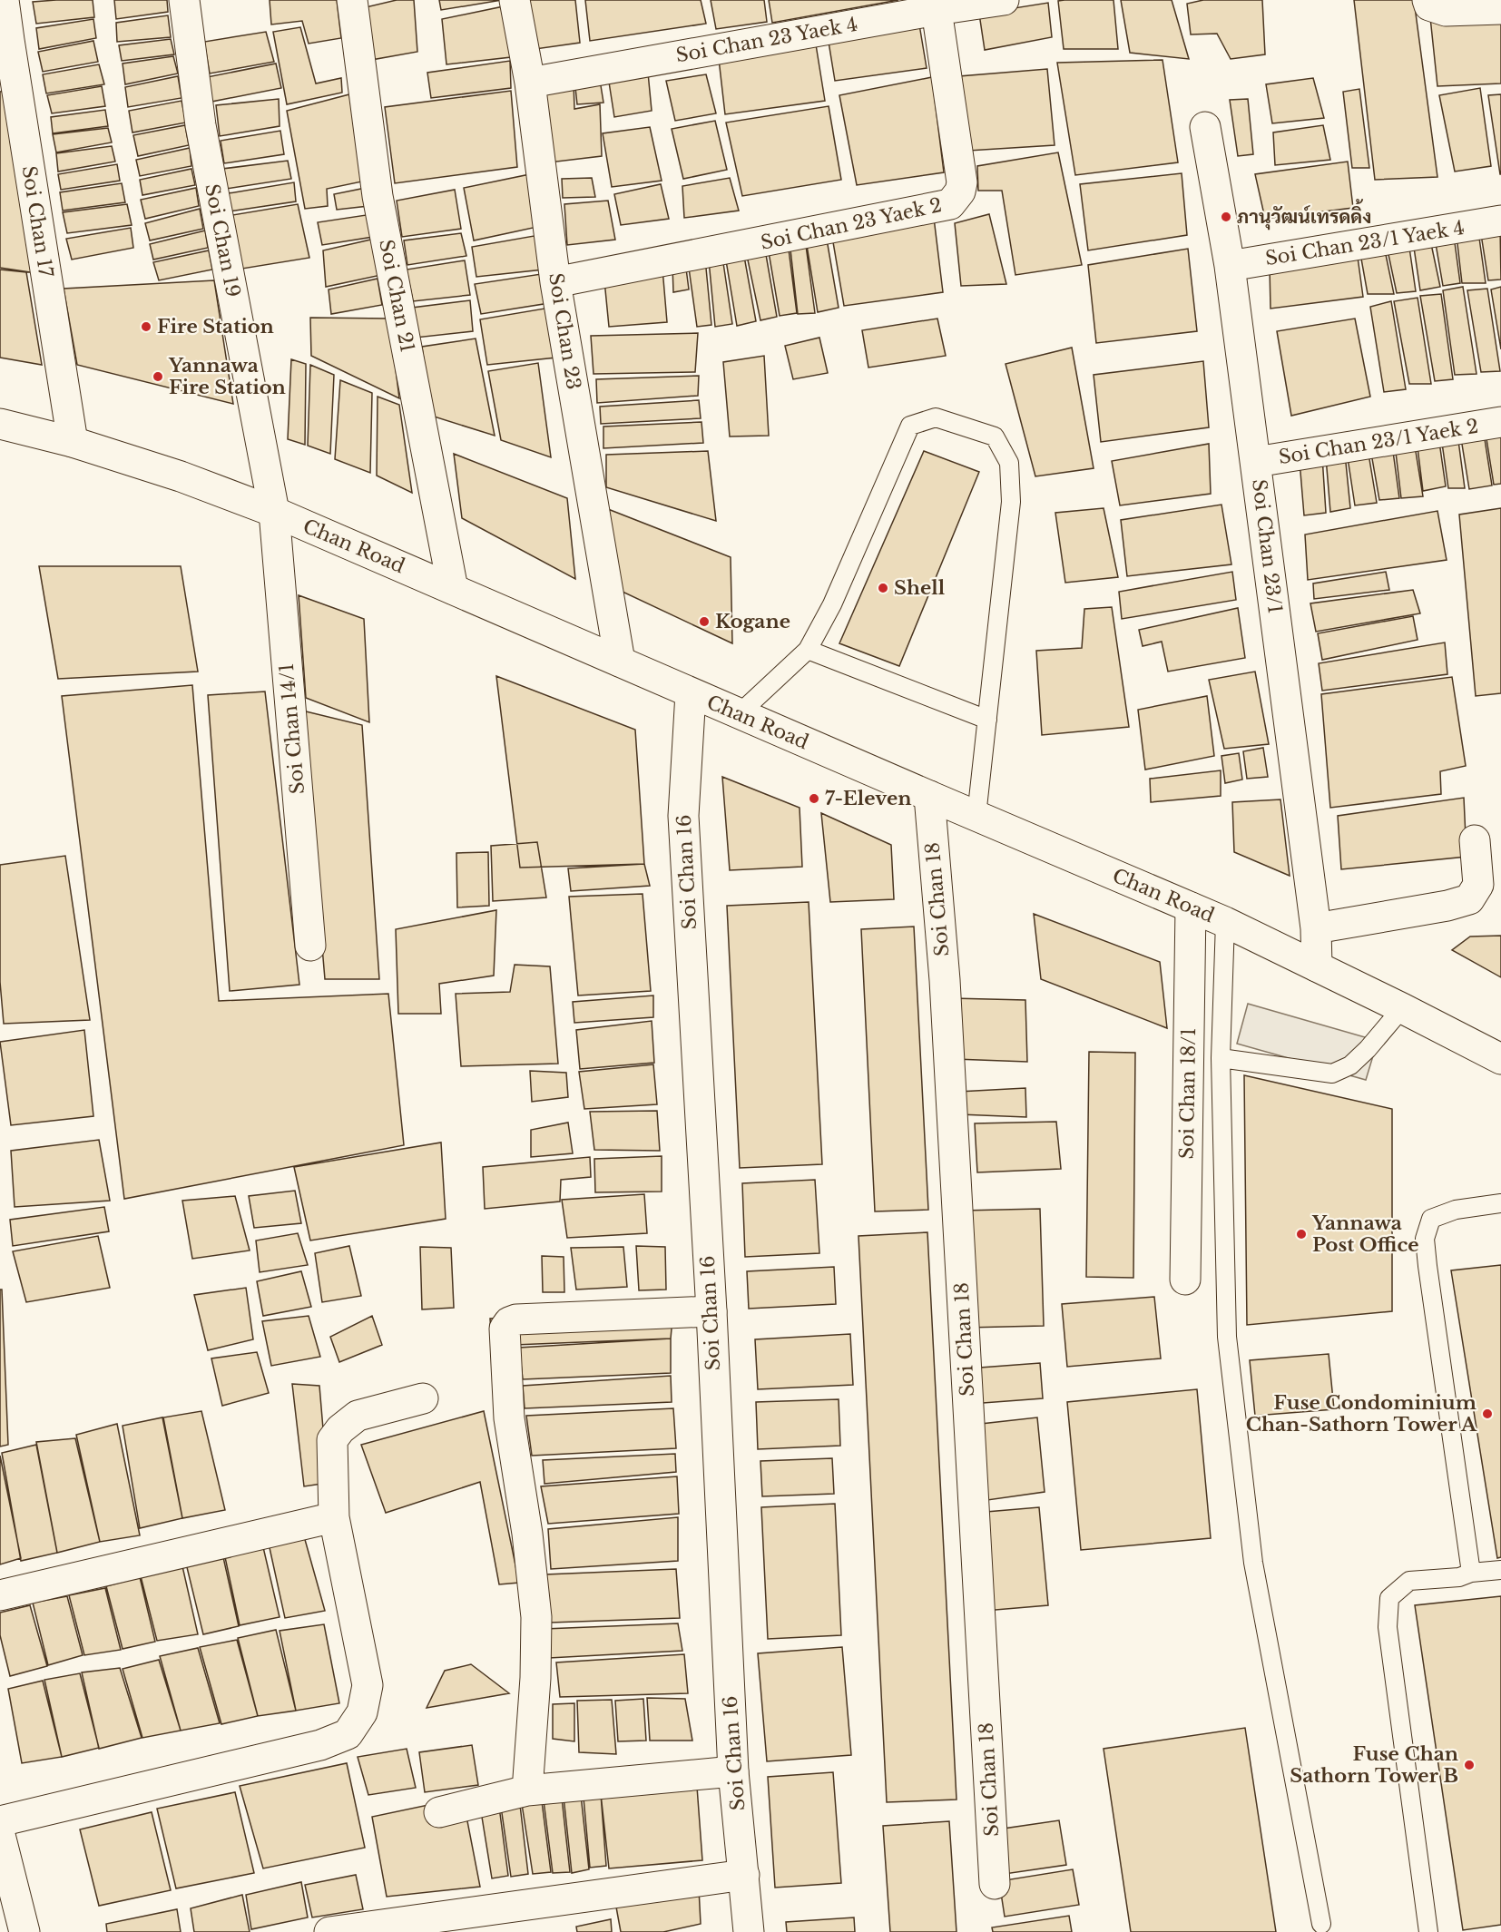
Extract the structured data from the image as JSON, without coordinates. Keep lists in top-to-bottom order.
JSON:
{
  "streets": {
    "street": [
      "Soi Chan 23 Yaek 4",
      "Soi Chan 17",
      "Soi Chan 23 Yaek 2",
      "Soi Chan 19",
      "Soi Chan 23/1 Yaek 4",
      "Soi Chan 21",
      "Soi Chan 23",
      "Soi Chan 23/1 Yaek 2",
      "Chan Road",
      "Soi Chan 23/1",
      "Soi Chan 14/1",
      "Soi Chan 16",
      "Soi Chan 18",
      "Soi Chan 18/1"
    ]
  },
  "crossings": [
    ["Soi Chan 23 Yaek 4", "Soi Chan 23 Yaek 2"],
    ["Soi Chan 23 Yaek 4", "Soi Chan 23"],
    ["Soi Chan 17", "Chan Road"],
    ["Soi Chan 23 Yaek 2", "Soi Chan 23"],
    ["Soi Chan 19", "Chan Road"],
    ["Soi Chan 19", "Soi Chan 14/1"],
    ["Soi Chan 23/1 Yaek 4", "Soi Chan 23/1"],
    ["Soi Chan 21", "Chan Road"],
    ["Soi Chan 23", "Chan Road"],
    ["Soi Chan 23/1 Yaek 2", "Soi Chan 23/1"],
    ["Chan Road", "Soi Chan 23/1"],
    ["Chan Road", "Soi Chan 14/1"],
    ["Chan Road", "Soi Chan 16"],
    ["Chan Road", "Soi Chan 18"],
    ["Chan Road", "Soi Chan 18/1"]
  ],
  "places": [
    "ภานุวัฒน์เทรดดิ้ง",
    "Fire Station",
    "Yannawa Fire Station",
    "Shell",
    "Kogane",
    "7-Eleven",
    "Yannawa Post Office",
    "Fuse Condominium Chan-Sathorn Tower A",
    "Fuse Chan Sathorn Tower B"
  ]
}
